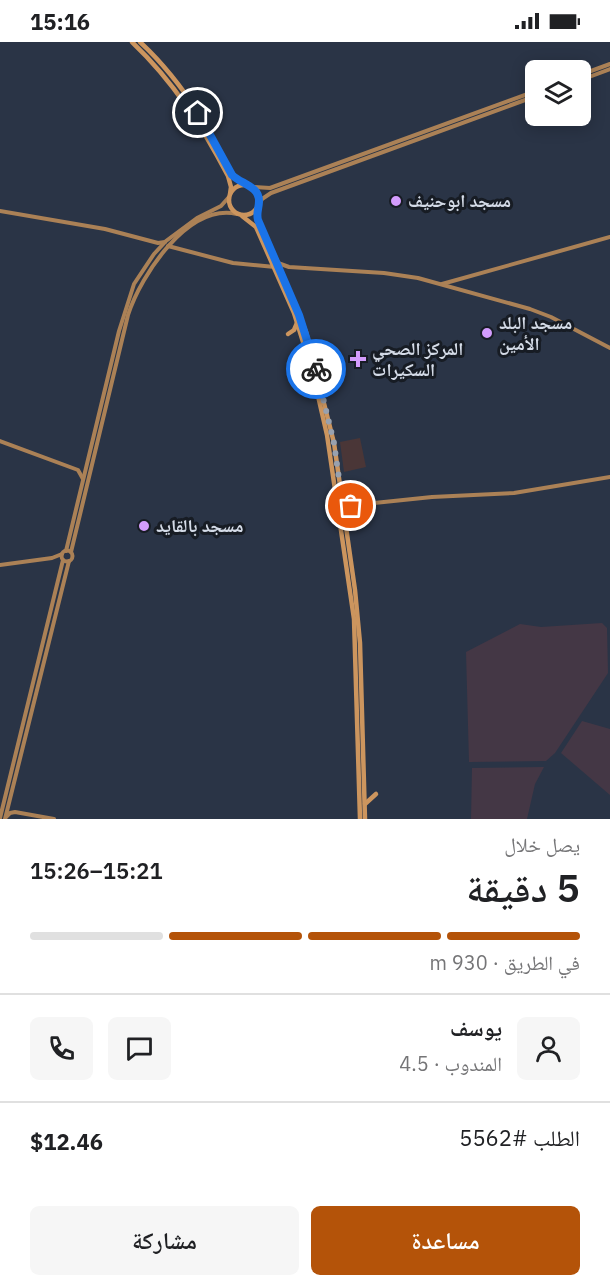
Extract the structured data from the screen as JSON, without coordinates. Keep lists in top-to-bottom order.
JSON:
{
  "places": {
    "other": ["مسجد ابوحنيف", "مسجد البلد الأمين", "مسجد بالقايد"],
    "health": ["المركز الصحي السكيرات"]
  },
  "page": {
    "status": "15:16",
    "heading": ["5 دقيقة", "يصل خلال", "15:21–15:26"],
    "panel": [
      "يوسف",
      "المندوب · 4.5",
      "الطلب #5562",
      "$12.46"
    ],
    "bar": "في الطريق · 930 m",
    "buttons": ["مساعدة", "مشاركة"]
  }
}
